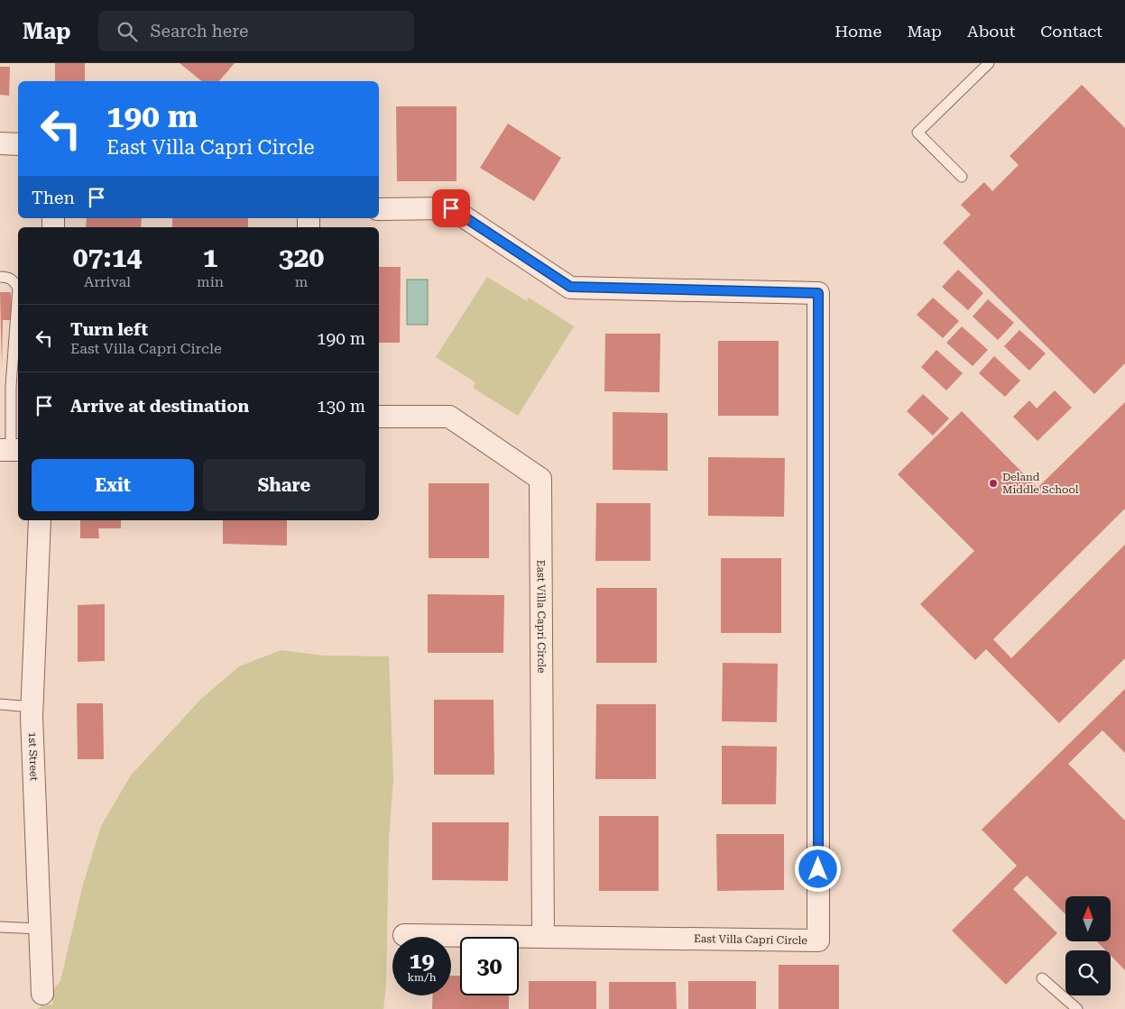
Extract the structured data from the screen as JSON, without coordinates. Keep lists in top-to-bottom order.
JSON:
{
  "streets": {
    "street": ["East Villa Capri Circle", "1st Street"]
  },
  "places": ["Deland Middle School"],
  "north": "top",
  "page": {
    "header": "Map",
    "search": "Search here",
    "nav": [
      "Home",
      "Map",
      "About",
      "Contact"
    ],
    "turn": ["190 m", "East Villa Capri Circle"],
    "then": "Then",
    "eta": [
      "07:14",
      "Arrival",
      "1",
      "min",
      "320",
      "m"
    ],
    "list": [
      {
        "name": "Turn left",
        "note": "East Villa Capri Circle",
        "value": "190 m"
      },
      {
        "name": "Arrive at destination",
        "value": "130 m"
      }
    ],
    "buttons": ["Exit", "Share"],
    "speed": "19 km/h",
    "limit": "30"
  }
}
